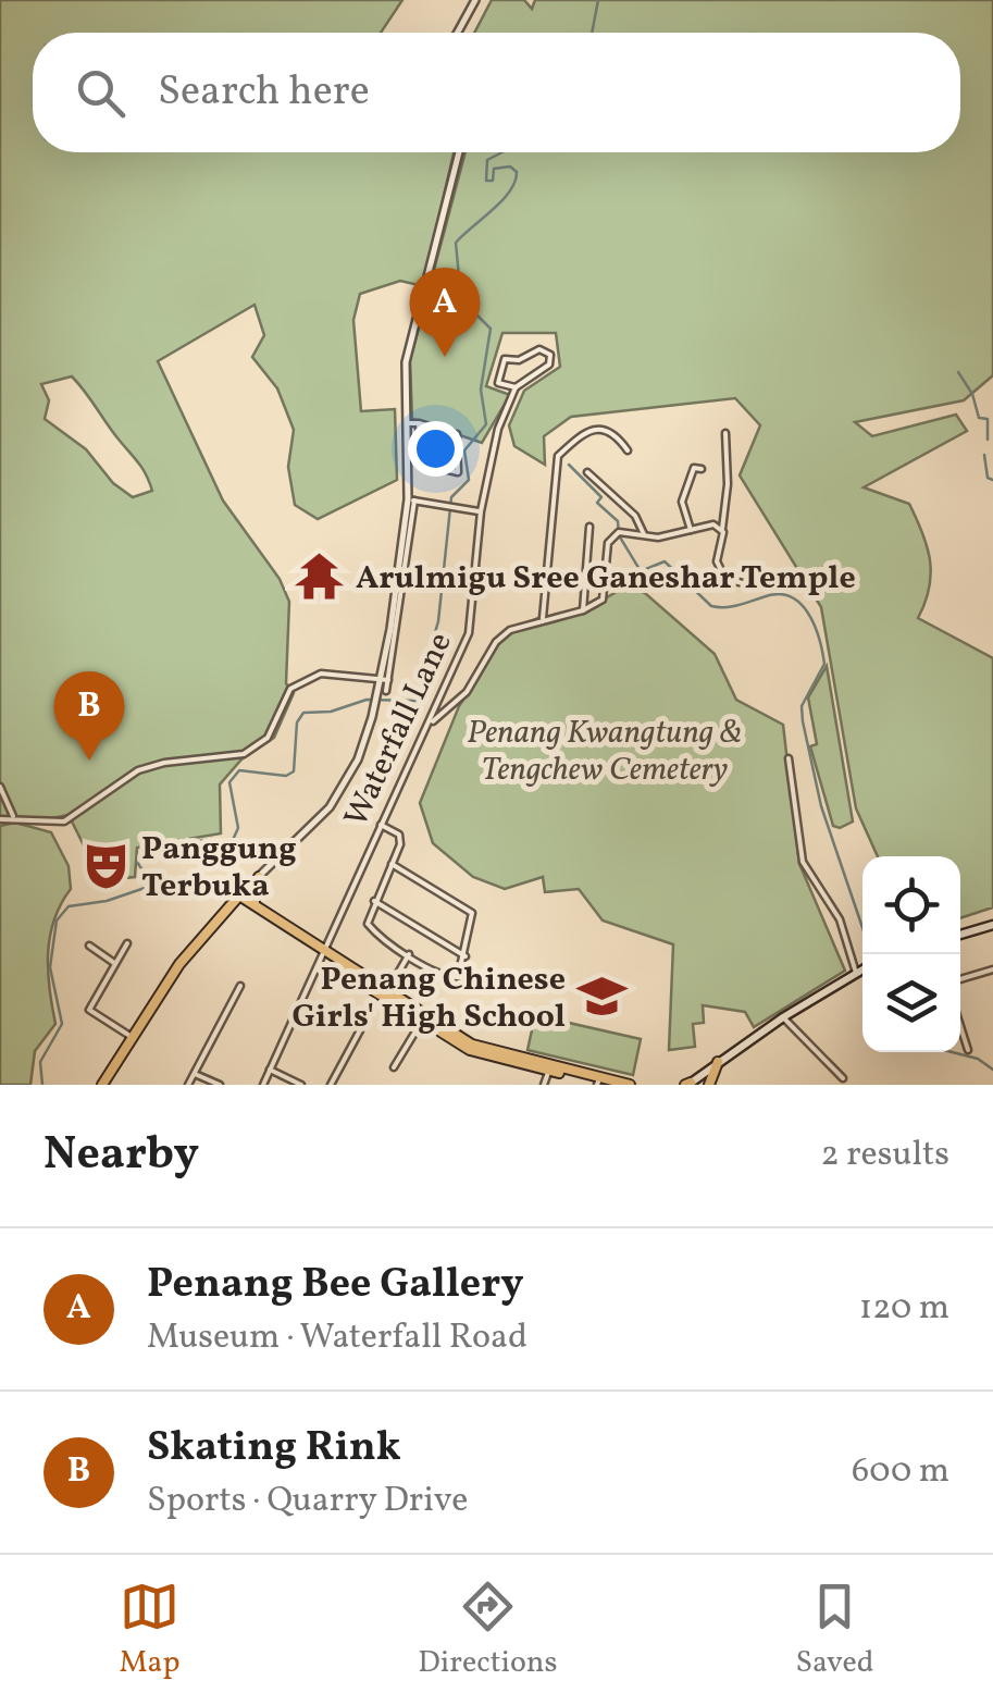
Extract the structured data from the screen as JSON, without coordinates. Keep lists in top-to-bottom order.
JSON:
{
  "streets": {
    "street": ["Waterfall Lane"]
  },
  "parks": ["Penang Kwangtung & Tengchew Cemetery"],
  "places": {
    "temple": ["Arulmigu Sree Ganeshar Temple"],
    "theatre": ["Panggung Terbuka"],
    "school or university": ["Penang Chinese Girls' High School"]
  },
  "page": {
    "search": "Search here",
    "pins": ["A", "B"],
    "heading": ["Nearby", "2 results"],
    "list": [
      {
        "mark": "A",
        "name": "Penang Bee Gallery",
        "note": "Museum · Waterfall Road",
        "value": "120 m"
      },
      {
        "mark": "B",
        "name": "Skating Rink",
        "note": "Sports · Quarry Drive",
        "value": "600 m"
      }
    ],
    "nav": ["Map", "Directions", "Saved"]
  }
}
